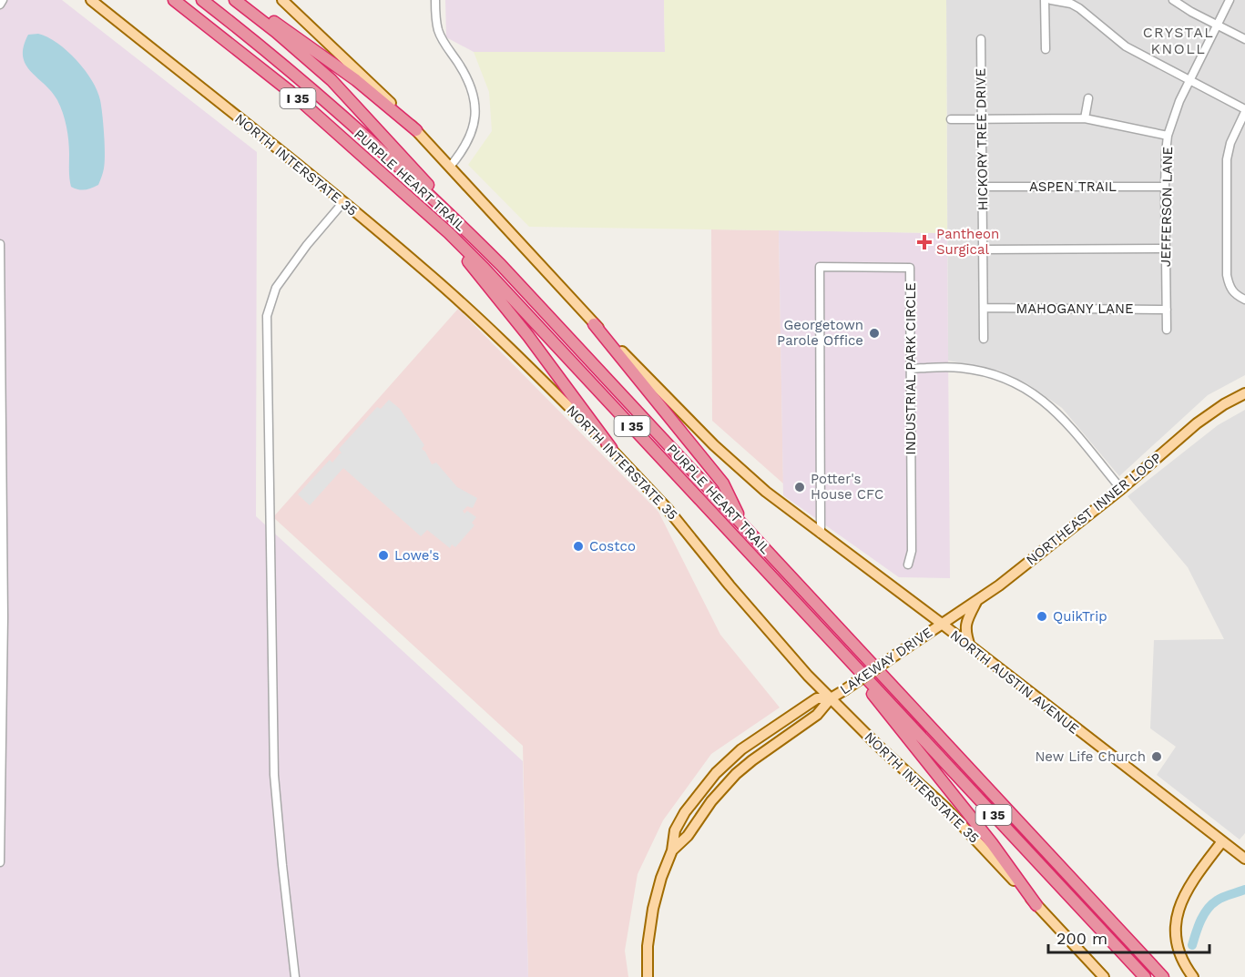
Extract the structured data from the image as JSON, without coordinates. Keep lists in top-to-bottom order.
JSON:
{
  "streets": {
    "highway": ["I 35", "PURPLE HEART TRAIL"],
    "main road": [
      "NORTH INTERSTATE 35",
      "NORTHEAST INNER LOOP",
      "LAKEWAY DRIVE",
      "NORTH AUSTIN AVENUE"
    ],
    "street": [
      "HICKORY TREE DRIVE",
      "ASPEN TRAIL",
      "JEFFERSON LANE",
      "MAHOGANY LANE",
      "INDUSTRIAL PARK CIRCLE"
    ]
  },
  "crossings": [
    ["HICKORY TREE DRIVE", "ASPEN TRAIL"],
    ["HICKORY TREE DRIVE", "MAHOGANY LANE"],
    ["NORTH INTERSTATE 35", "LAKEWAY DRIVE"],
    ["ASPEN TRAIL", "JEFFERSON LANE"],
    ["JEFFERSON LANE", "MAHOGANY LANE"],
    ["NORTHEAST INNER LOOP", "LAKEWAY DRIVE"],
    ["NORTHEAST INNER LOOP", "NORTH AUSTIN AVENUE"],
    ["LAKEWAY DRIVE", "NORTH AUSTIN AVENUE"]
  ],
  "districts": ["CRYSTAL KNOLL"],
  "places": {
    "health": ["Pantheon Surgical"],
    "other": [
      "Georgetown Parole Office",
      "Potter's House CFC",
      "Costco",
      "Lowe's",
      "QuikTrip",
      "New Life Church"
    ]
  },
  "scale_bar": "200 m"
}
